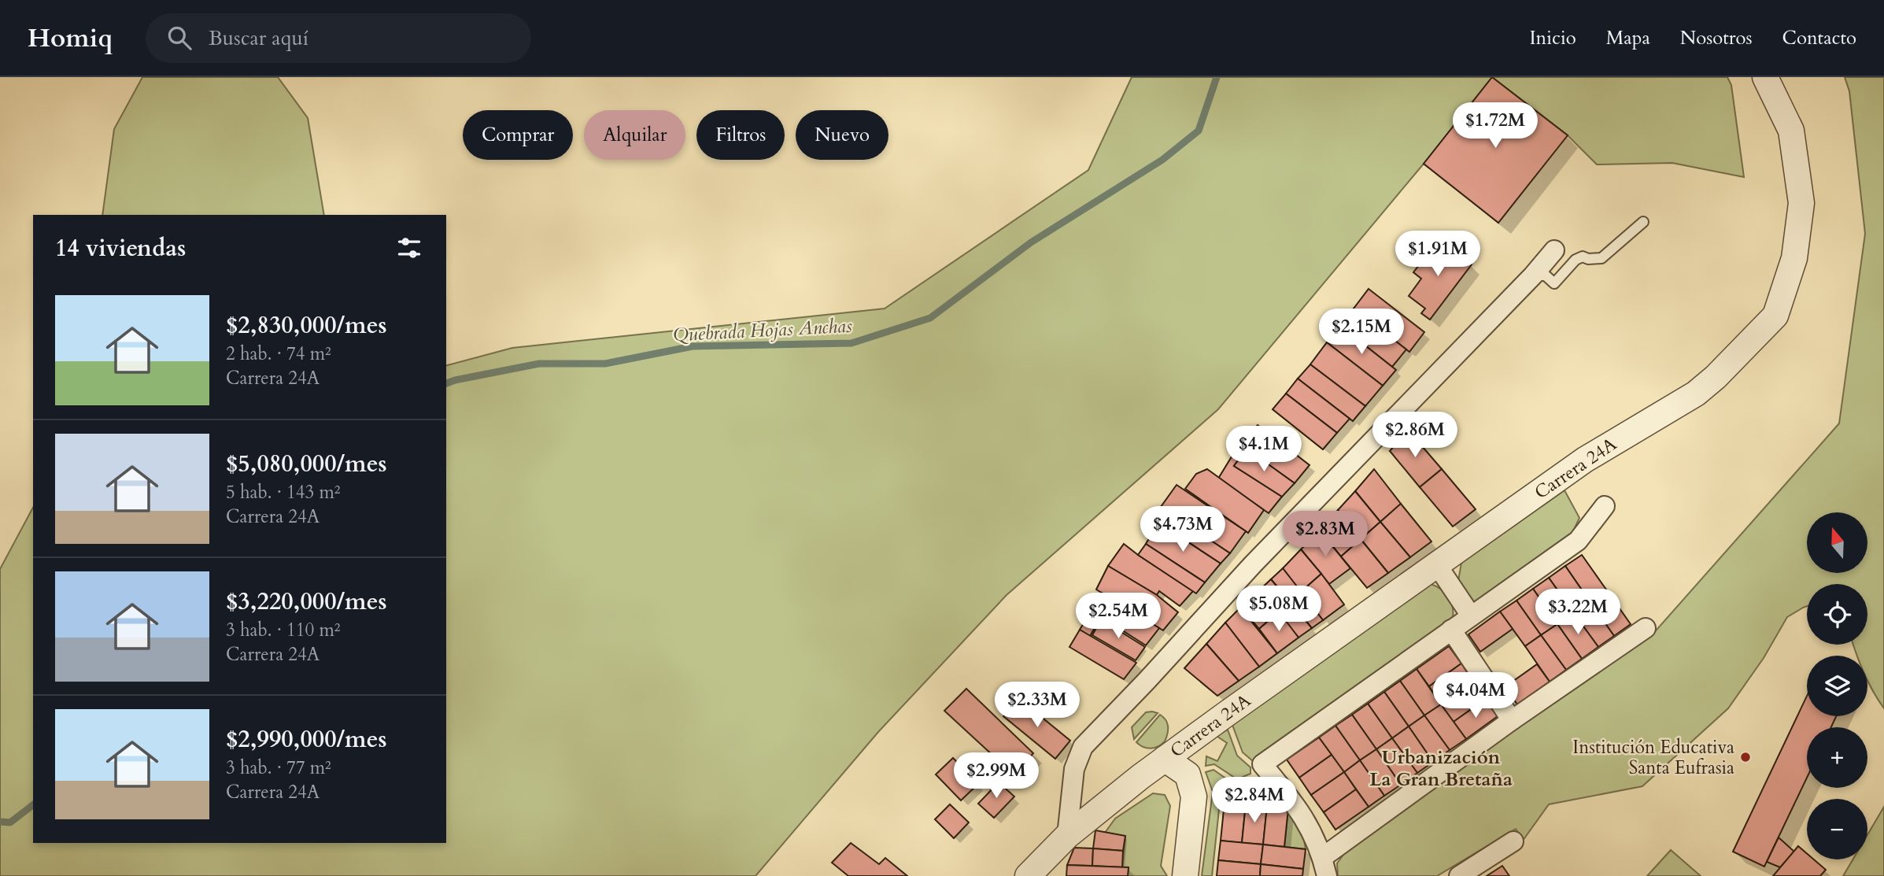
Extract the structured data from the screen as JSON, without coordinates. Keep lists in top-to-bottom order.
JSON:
{
  "streets": {
    "street": ["Carrera 24A"]
  },
  "districts": ["Urbanización La Gran Bretaña"],
  "water": ["Quebrada Hojas Anchas"],
  "places": ["Institución Educativa Santa Eufrasia"],
  "north": "top",
  "page": {
    "header": "Homiq",
    "search": "Buscar aquí",
    "nav": [
      "Inicio",
      "Mapa",
      "Nosotros",
      "Contacto"
    ],
    "price": [
      "$1.72M",
      "$1.91M",
      "$2.15M",
      "$2.86M",
      "$4.1M",
      "$4.73M",
      "$2.83M",
      "$5.08M",
      "$3.22M",
      "$2.54M",
      "$4.04M",
      "$2.33M",
      "$2.99M",
      "$2.84M"
    ],
    "chip": [
      "Comprar",
      "Alquilar",
      "Filtros",
      "Nuevo"
    ],
    "heading": "14 viviendas",
    "list": [
      {
        "name": "$2,830,000/mes",
        "note": "2 hab. · 74 m² · Carrera 24A"
      },
      {
        "name": "$5,080,000/mes",
        "note": "5 hab. · 143 m² · Carrera 24A"
      },
      {
        "name": "$3,220,000/mes",
        "note": "3 hab. · 110 m² · Carrera 24A"
      },
      {
        "name": "$2,990,000/mes",
        "note": "3 hab. · 77 m² · Carrera 24A"
      }
    ],
    "map_buttons": ["+", "−"]
  }
}
